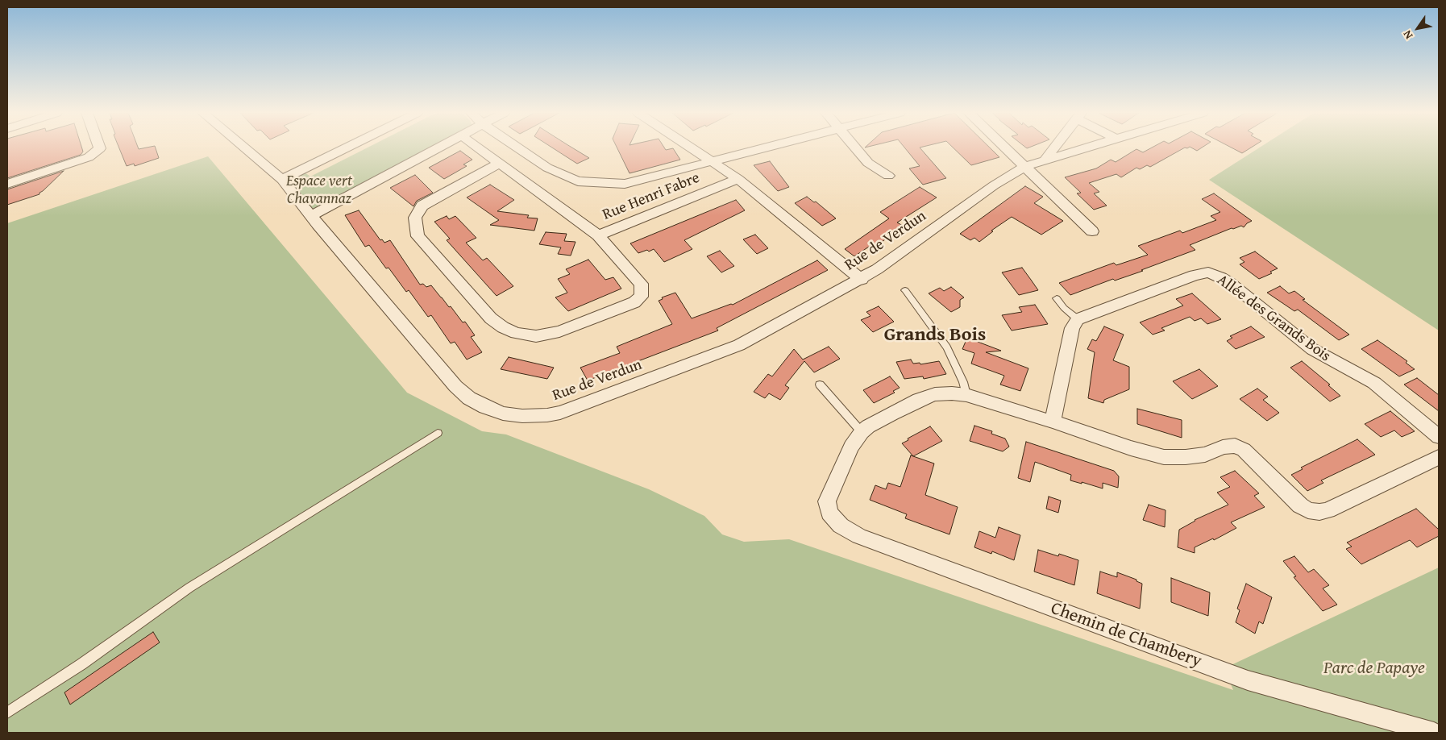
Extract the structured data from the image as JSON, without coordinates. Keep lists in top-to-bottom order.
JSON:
{
  "streets": {
    "street": [
      "Rue Henri Fabre",
      "Rue de Verdun",
      "Allée des Grands Bois",
      "Chemin de Chambery"
    ]
  },
  "districts": ["Grands Bois"],
  "parks": ["Espace vert Chavannaz", "Parc de Papaye"],
  "north": "bottom left"
}
